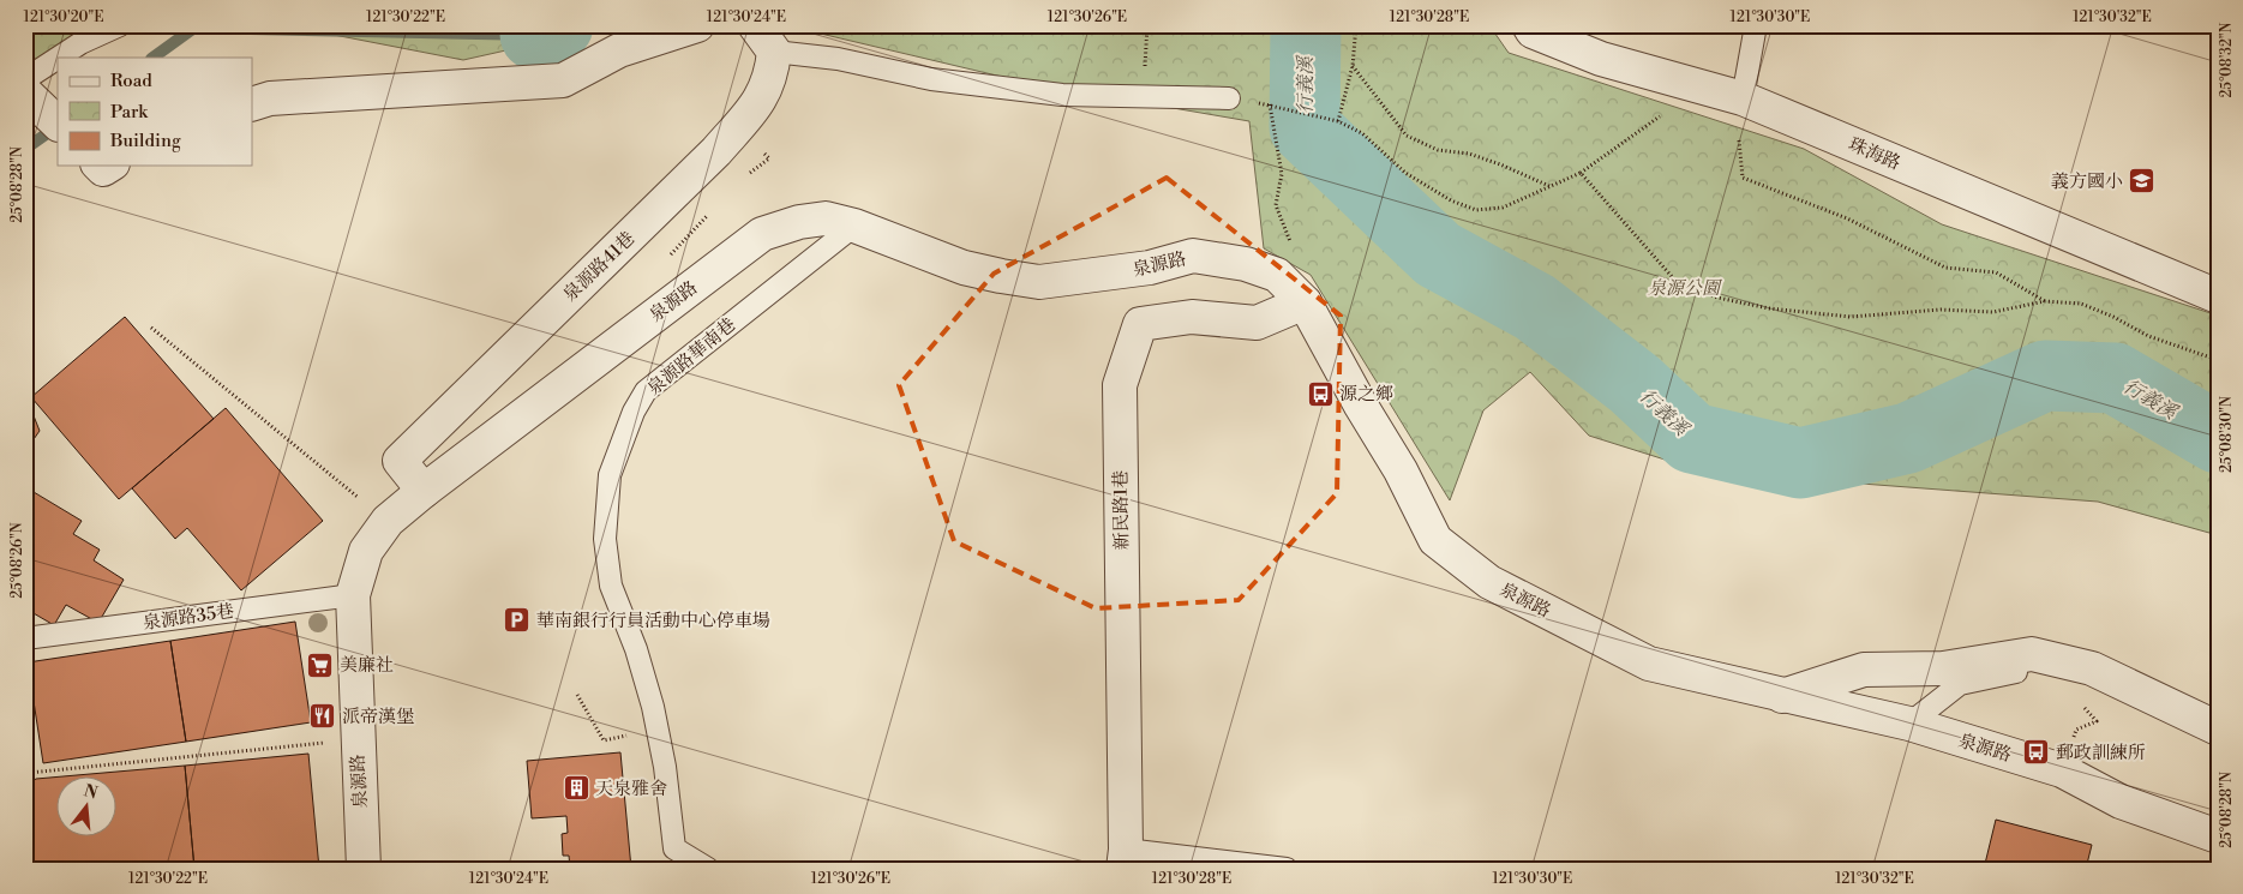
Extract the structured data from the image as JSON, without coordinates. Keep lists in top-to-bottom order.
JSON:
{
  "streets": {
    "street": [
      "珠海路",
      "泉源路",
      "泉源路41巷",
      "新民路1巷"
    ],
    "lane": ["泉源路華南巷", "泉源路35巷"]
  },
  "crossings": [
    ["泉源路", "泉源路41巷"],
    ["泉源路", "泉源路華南巷"],
    ["泉源路", "新民路1巷"],
    ["泉源路", "泉源路35巷"]
  ],
  "water": ["行義溪"],
  "parks": ["泉源公園"],
  "places": {
    "school or university": ["義方國小"],
    "bus stop": ["源之鄉", "郵政訓練所"],
    "parking": ["華南銀行行員活動中心停車場"],
    "supermarket": ["美廉社"],
    "restaurant": ["派帝漢堡"],
    "building": ["天泉雅舍"]
  },
  "legend": ["Road", "Park", "Building"],
  "north": "top",
  "coordinates": [
    "121°30'20\"E",
    "121°30'22\"E",
    "121°30'24\"E",
    "121°30'26\"E",
    "121°30'28\"E",
    "121°30'30\"E",
    "121°30'32\"E",
    "25°08'32\"N",
    "25°08'28\"N",
    "25°08'30\"N",
    "25°08'26\"N"
  ]
}
